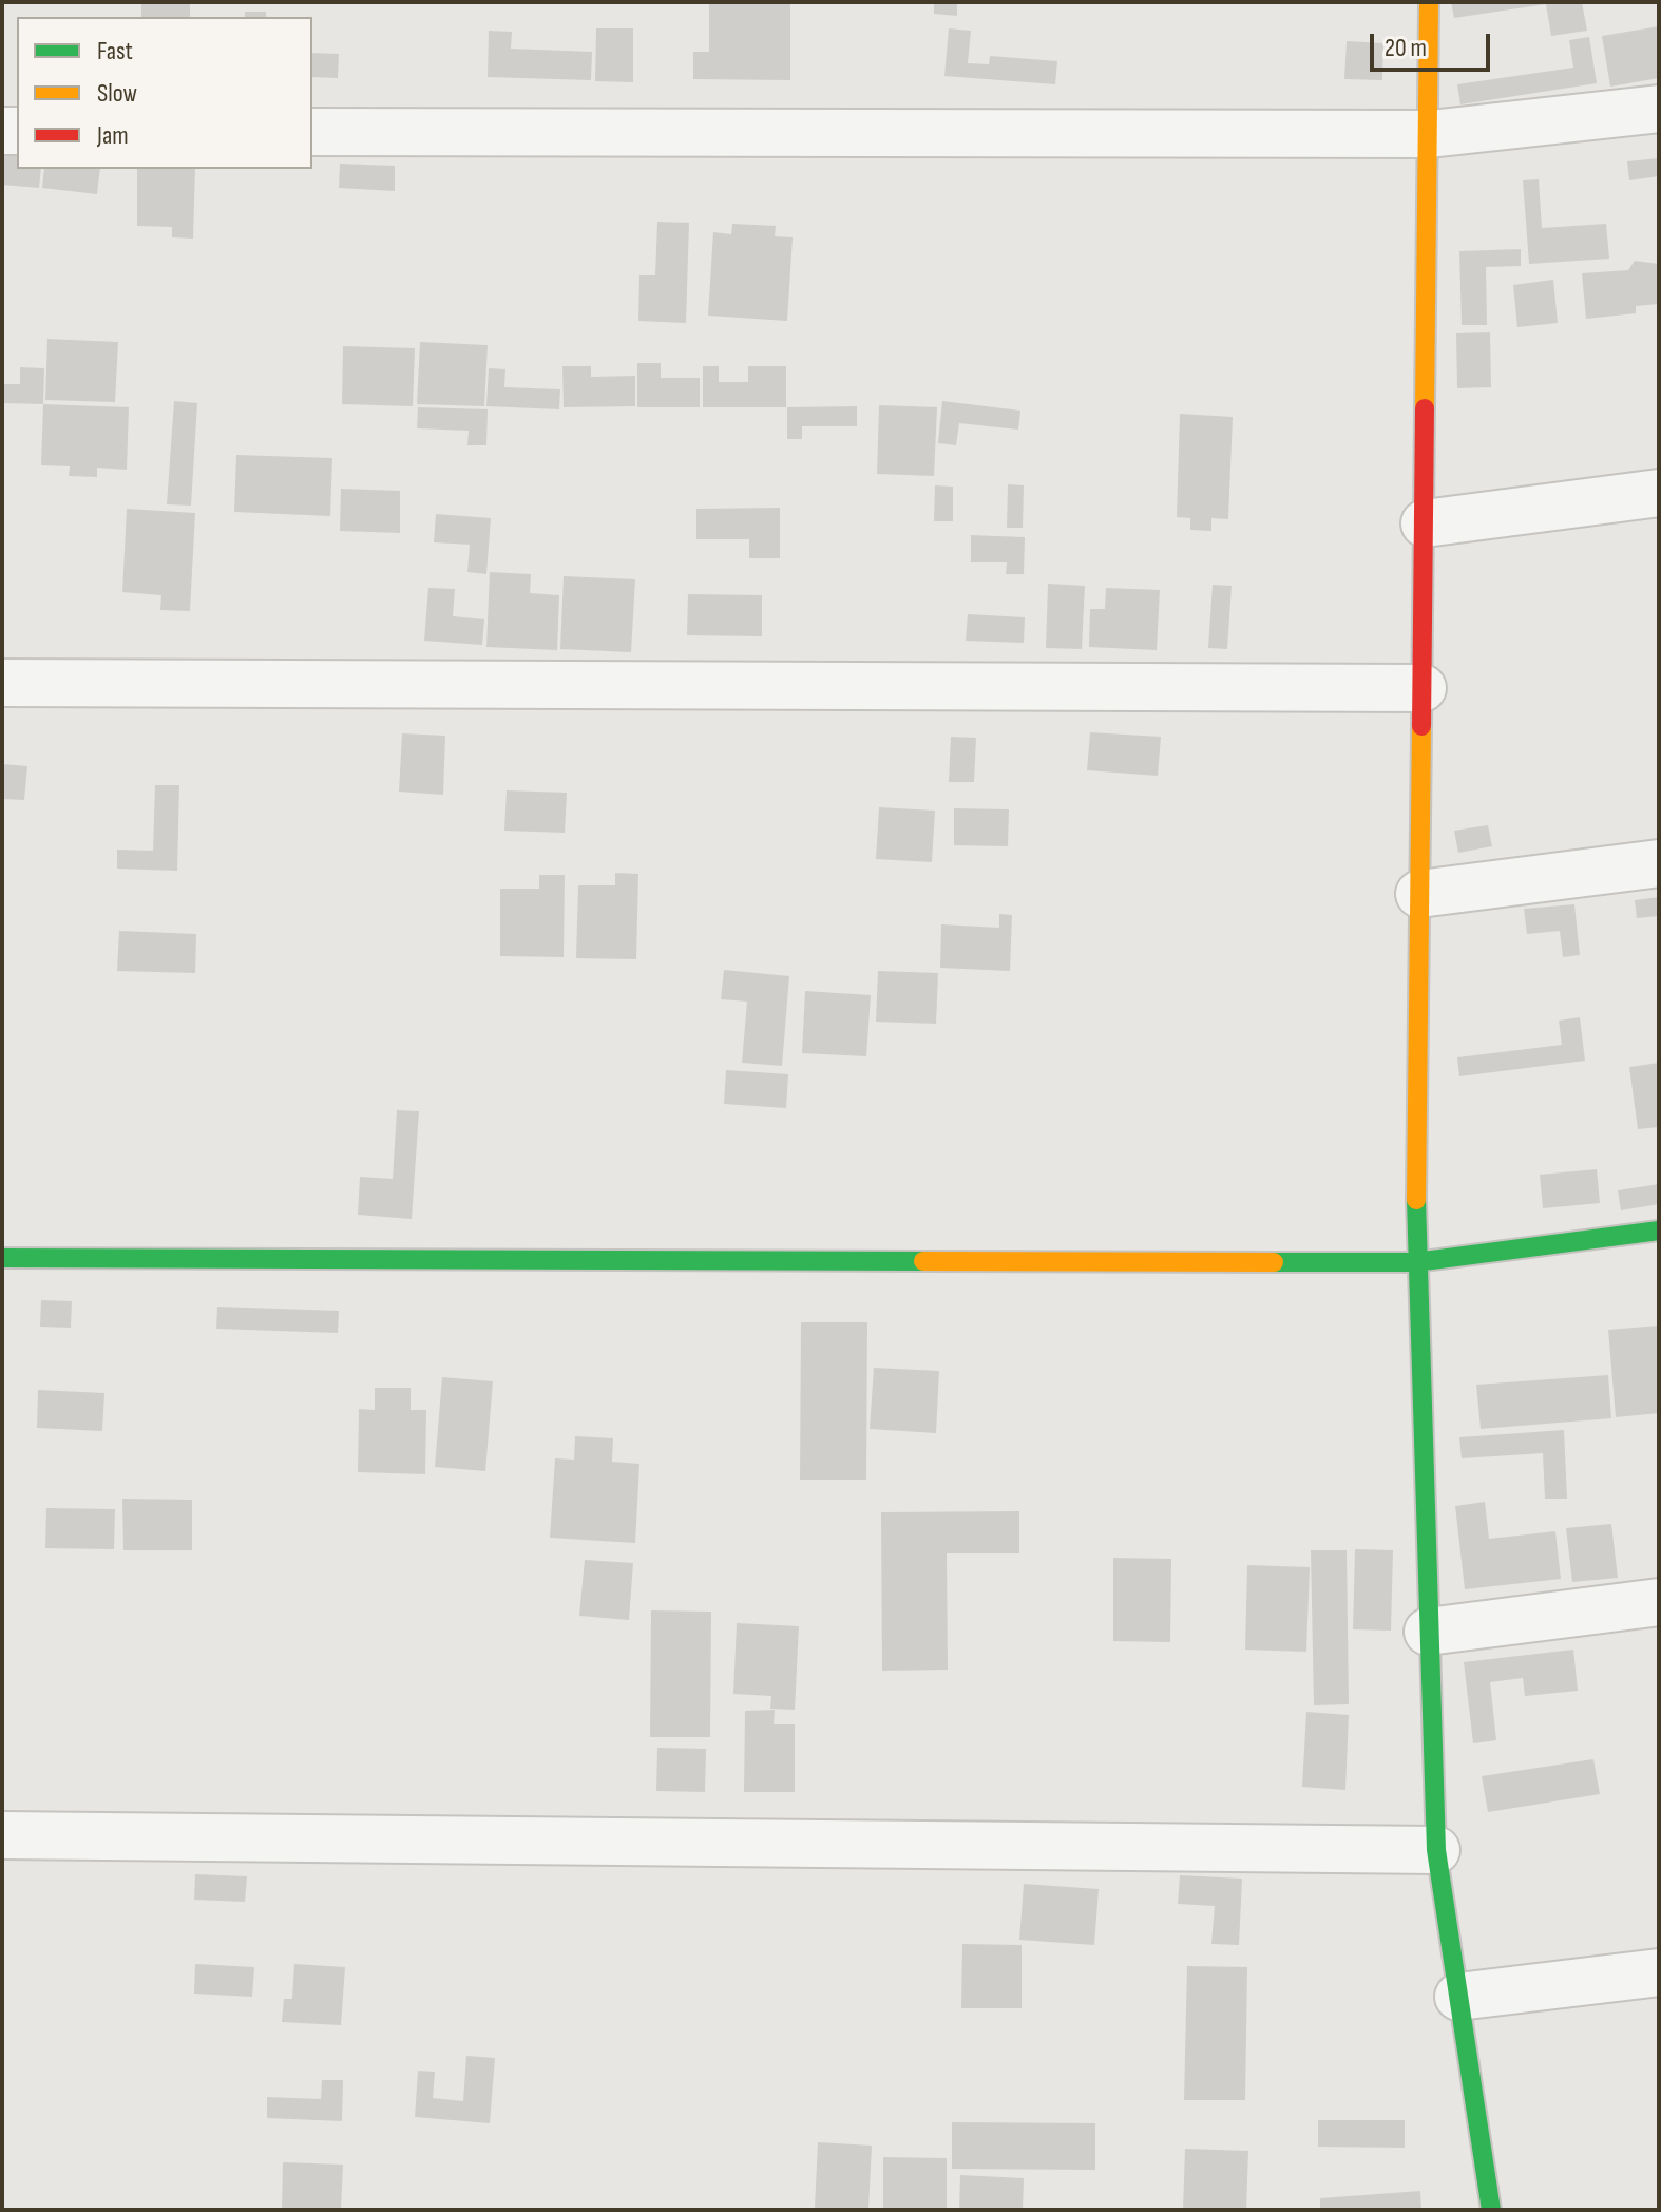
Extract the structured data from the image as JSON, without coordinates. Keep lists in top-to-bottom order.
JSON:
{
  "legend": ["Fast", "Slow", "Jam"],
  "scale_bar": "20 m"
}
